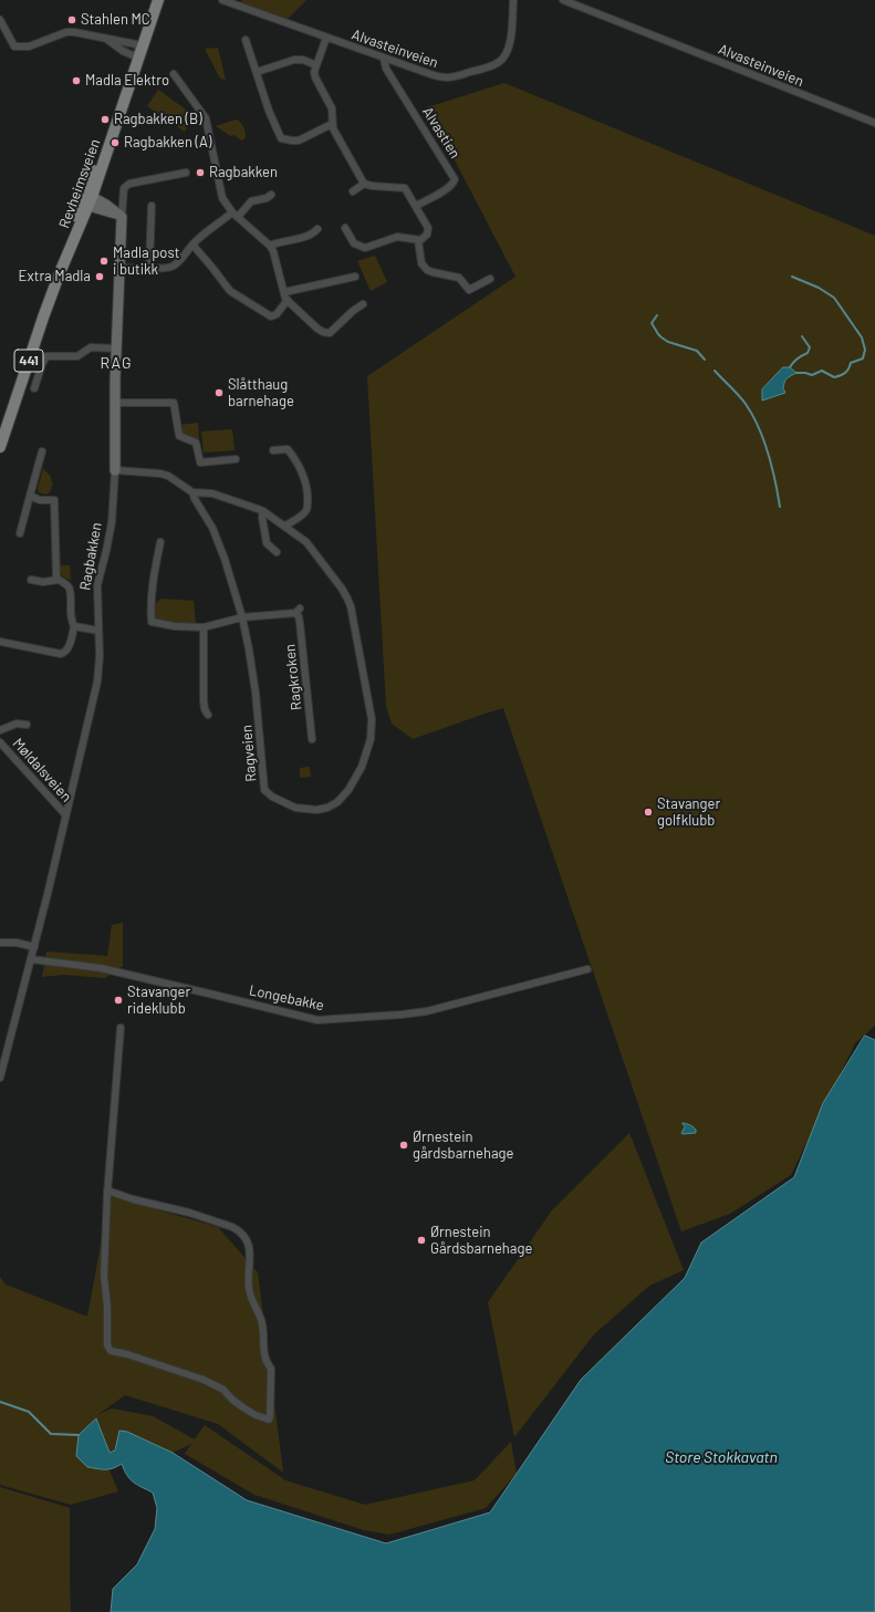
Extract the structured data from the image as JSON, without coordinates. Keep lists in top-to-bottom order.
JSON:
{
  "streets": {
    "main road": ["Revheimsveien", "441"],
    "street": [
      "Alvasteinveien",
      "Alvastien",
      "Ragbakken",
      "Ragkroken",
      "Ragveien",
      "Møldalsveien",
      "Longebakke"
    ]
  },
  "crossings": [
    ["Alvasteinveien", "Alvastien"],
    ["Ragbakken", "Ragveien"],
    ["Ragbakken", "Møldalsveien"],
    ["Ragbakken", "Longebakke"],
    ["Ragkroken", "Ragveien"]
  ],
  "districts": ["RAG"],
  "water": ["Store Stokkavatn"],
  "places": [
    "Stahlen MC",
    "Madla Elektro",
    "Ragbakken (B)",
    "Ragbakken (A)",
    "Ragbakken",
    "Madla post i butikk",
    "Extra Madla",
    "Slåtthaug barnehage",
    "Stavanger golfklubb",
    "Stavanger rideklubb",
    "Ørnestein gårdsbarnehage",
    "Ørnestein Gårdsbarnehage"
  ]
}
